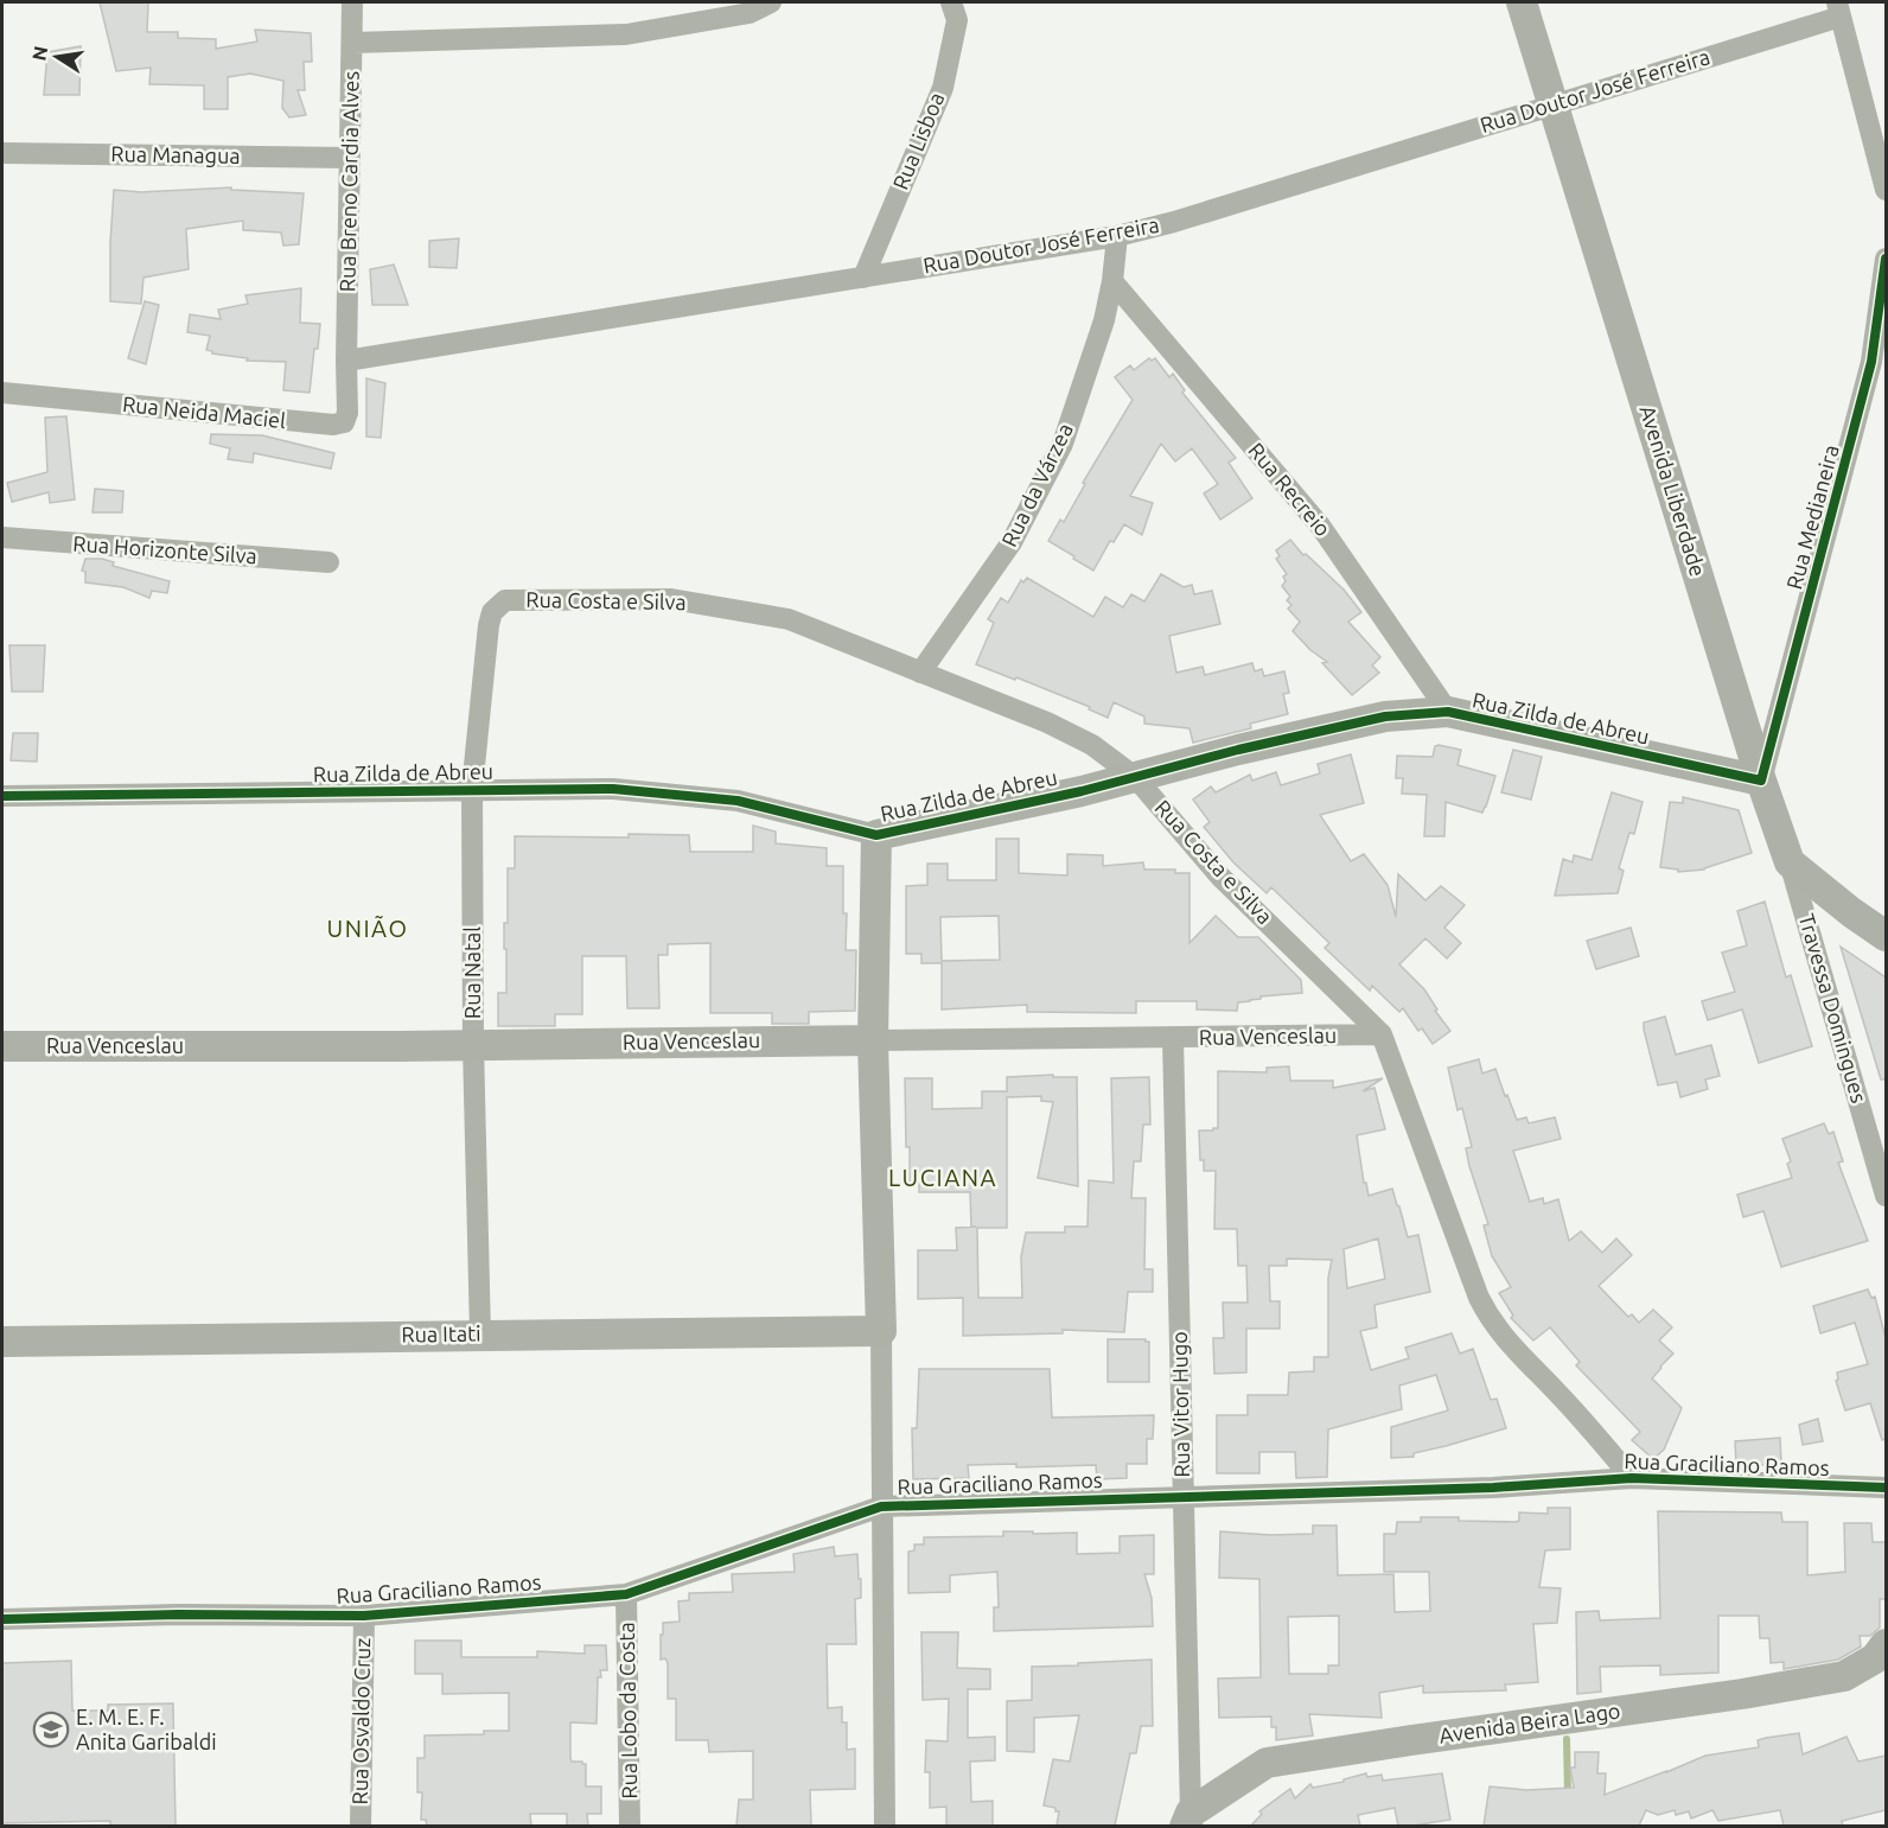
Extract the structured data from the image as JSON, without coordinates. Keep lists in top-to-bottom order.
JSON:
{
  "streets": {
    "street": [
      "Rua Doutor José Ferreira",
      "Rua Lisboa",
      "Rua Managua",
      "Rua Breno Cardia Alves",
      "Rua Neida Maciel",
      "Rua da Várzea",
      "Rua Recreio",
      "Avenida Liberdade",
      "Rua Medianeira",
      "Rua Horizonte Silva",
      "Rua Costa e Silva",
      "Rua Zilda de Abreu",
      "Rua Natal",
      "Travessa Domingues",
      "Rua Venceslau",
      "Rua Itati",
      "Rua Vitor Hugo",
      "Rua Graciliano Ramos",
      "Rua Lobo da Costa",
      "Rua Osvaldo Cruz",
      "Avenida Beira Lago"
    ]
  },
  "crossings": [
    ["Rua Doutor José Ferreira", "Rua Lisboa"],
    ["Rua Doutor José Ferreira", "Rua Breno Cardia Alves"],
    ["Rua Doutor José Ferreira", "Rua Neida Maciel"],
    ["Rua Doutor José Ferreira", "Rua da Várzea"],
    ["Rua Doutor José Ferreira", "Avenida Liberdade"],
    ["Rua Managua", "Rua Breno Cardia Alves"],
    ["Rua Breno Cardia Alves", "Rua Neida Maciel"],
    ["Rua da Várzea", "Rua Recreio"],
    ["Rua da Várzea", "Rua Costa e Silva"],
    ["Rua Recreio", "Rua Zilda de Abreu"],
    ["Avenida Liberdade", "Rua Medianeira"],
    ["Avenida Liberdade", "Rua Zilda de Abreu"],
    ["Avenida Liberdade", "Travessa Domingues"],
    ["Rua Medianeira", "Rua Zilda de Abreu"],
    ["Rua Costa e Silva", "Rua Zilda de Abreu"],
    ["Rua Costa e Silva", "Rua Natal"],
    ["Rua Costa e Silva", "Rua Venceslau"],
    ["Rua Costa e Silva", "Rua Graciliano Ramos"],
    ["Rua Zilda de Abreu", "Rua Natal"],
    ["Rua Natal", "Rua Venceslau"],
    ["Rua Natal", "Rua Itati"],
    ["Rua Venceslau", "Rua Vitor Hugo"],
    ["Rua Vitor Hugo", "Rua Graciliano Ramos"],
    ["Rua Vitor Hugo", "Avenida Beira Lago"],
    ["Rua Graciliano Ramos", "Rua Lobo da Costa"],
    ["Rua Graciliano Ramos", "Rua Osvaldo Cruz"]
  ],
  "districts": ["UNIÃO", "LUCIANA"],
  "places": {
    "school or university": ["E. M. E. F. Anita Garibaldi"]
  },
  "north": "left"
}
